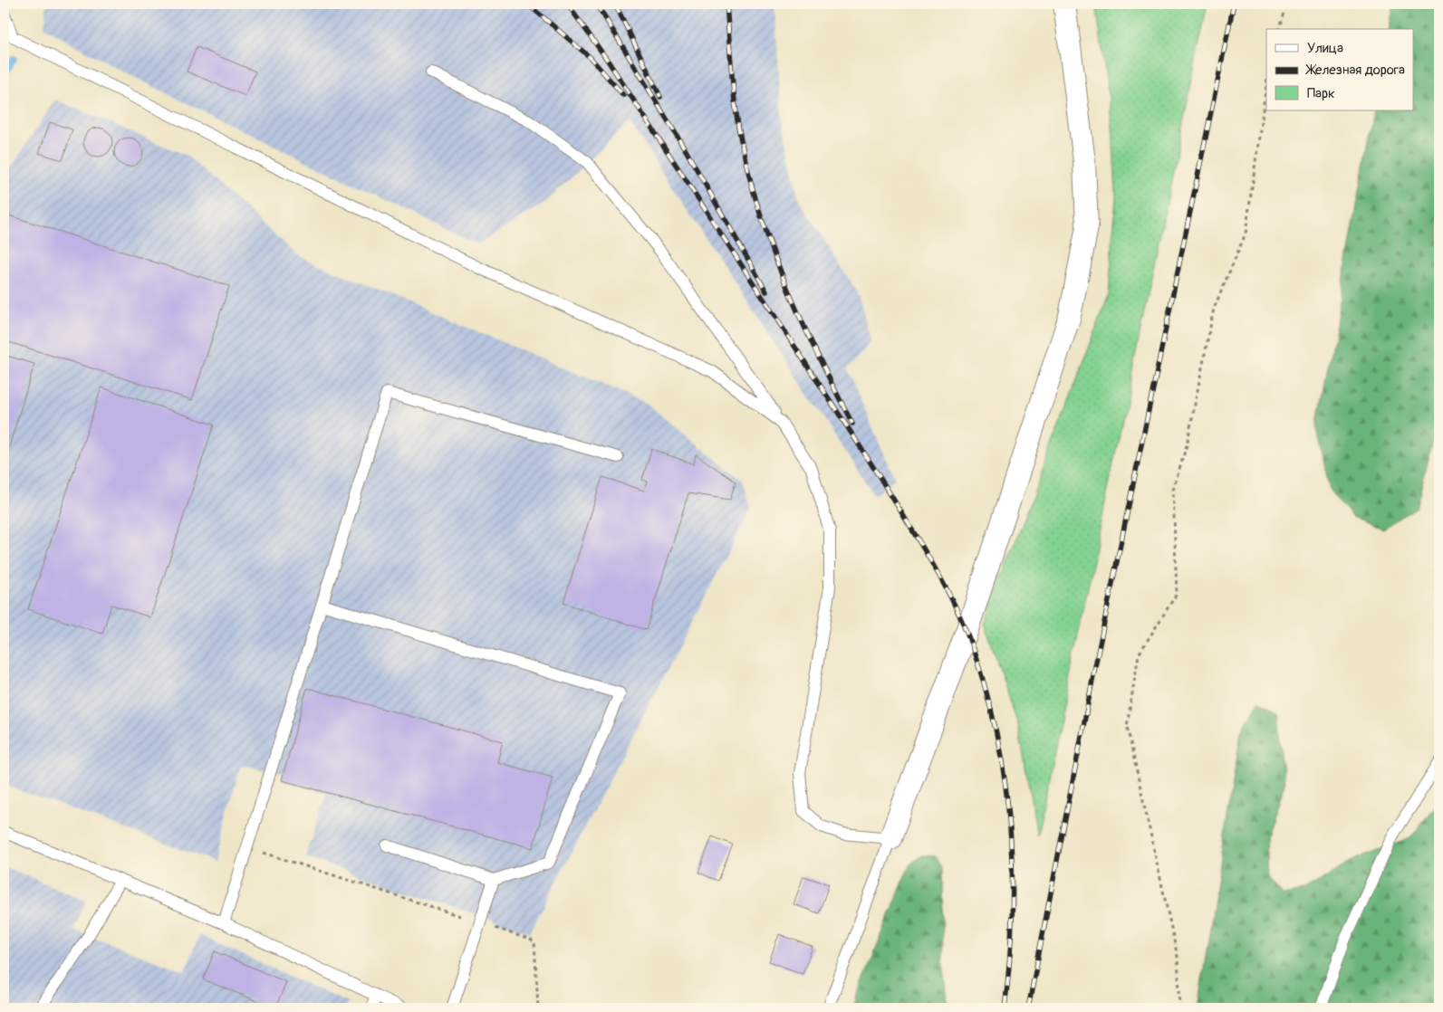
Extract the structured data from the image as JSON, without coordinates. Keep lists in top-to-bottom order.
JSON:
{
  "legend": ["Улица", "Железная дорога", "Парк"]
}
